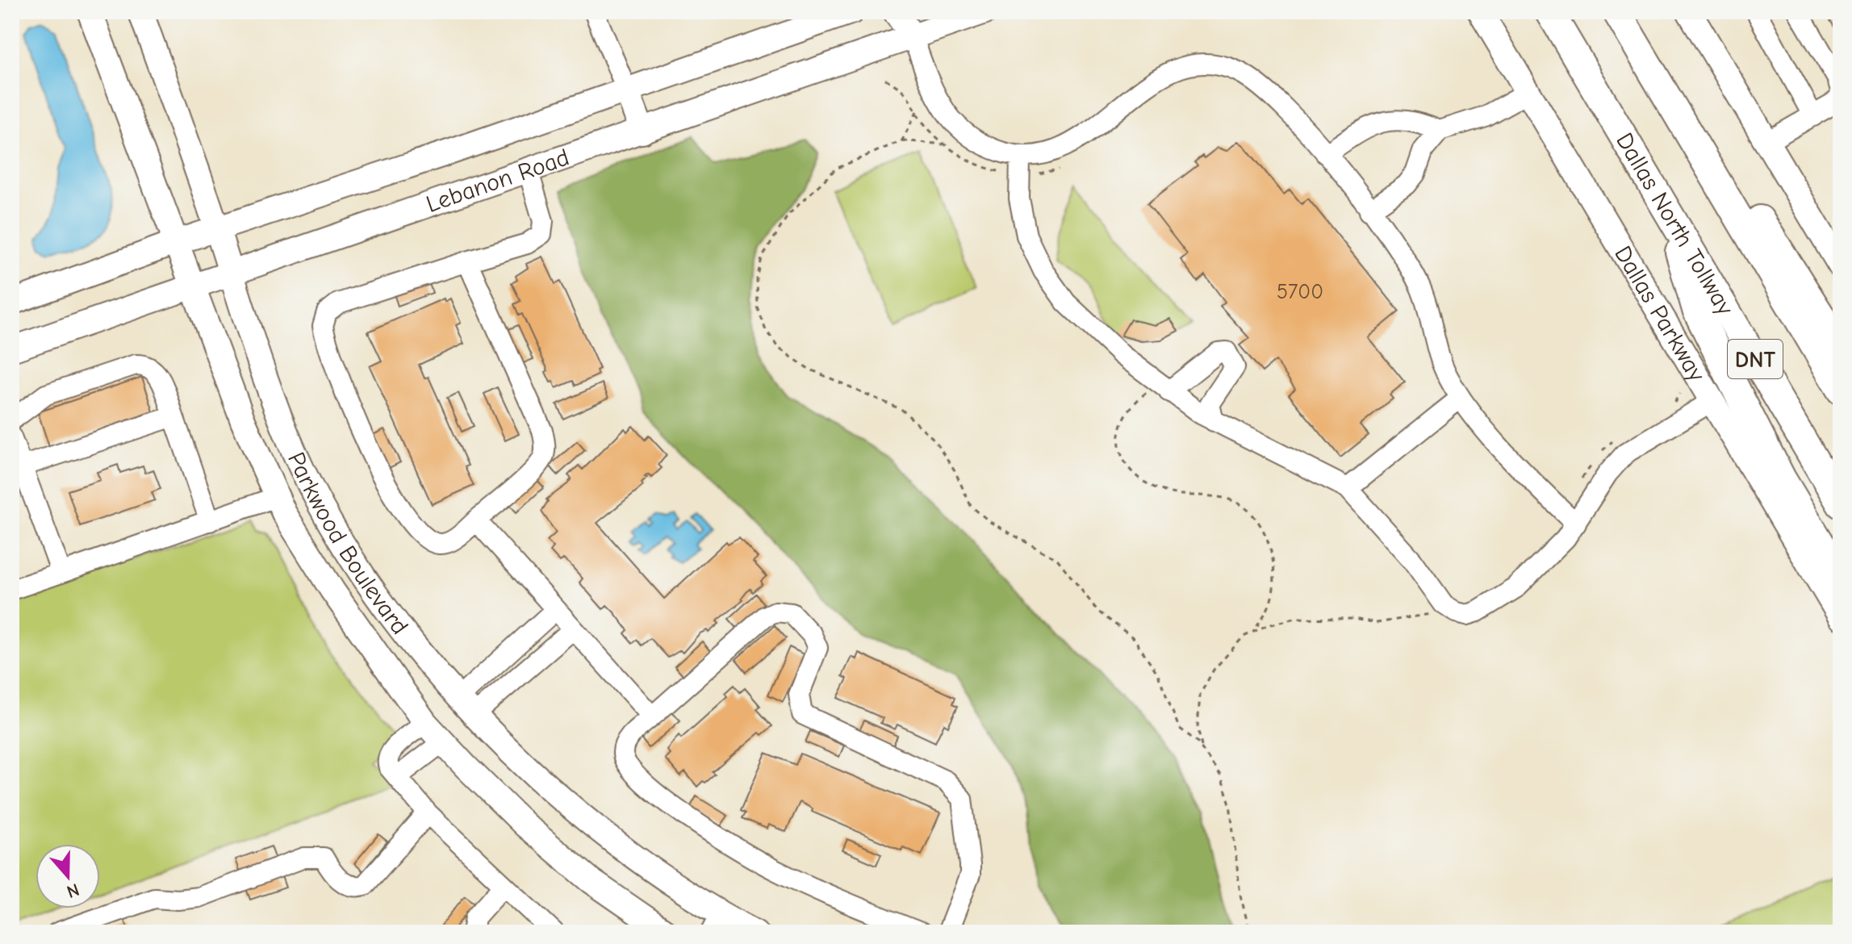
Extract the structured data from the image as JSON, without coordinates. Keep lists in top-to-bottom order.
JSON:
{
  "streets": {
    "highway": ["Dallas North Tollway", "DNT"],
    "main road": ["Lebanon Road", "Dallas Parkway", "Parkwood Boulevard"]
  },
  "crossings": [
    ["Lebanon Road", "Parkwood Boulevard"]
  ],
  "house_numbers": ["5700"],
  "north": "bottom"
}
